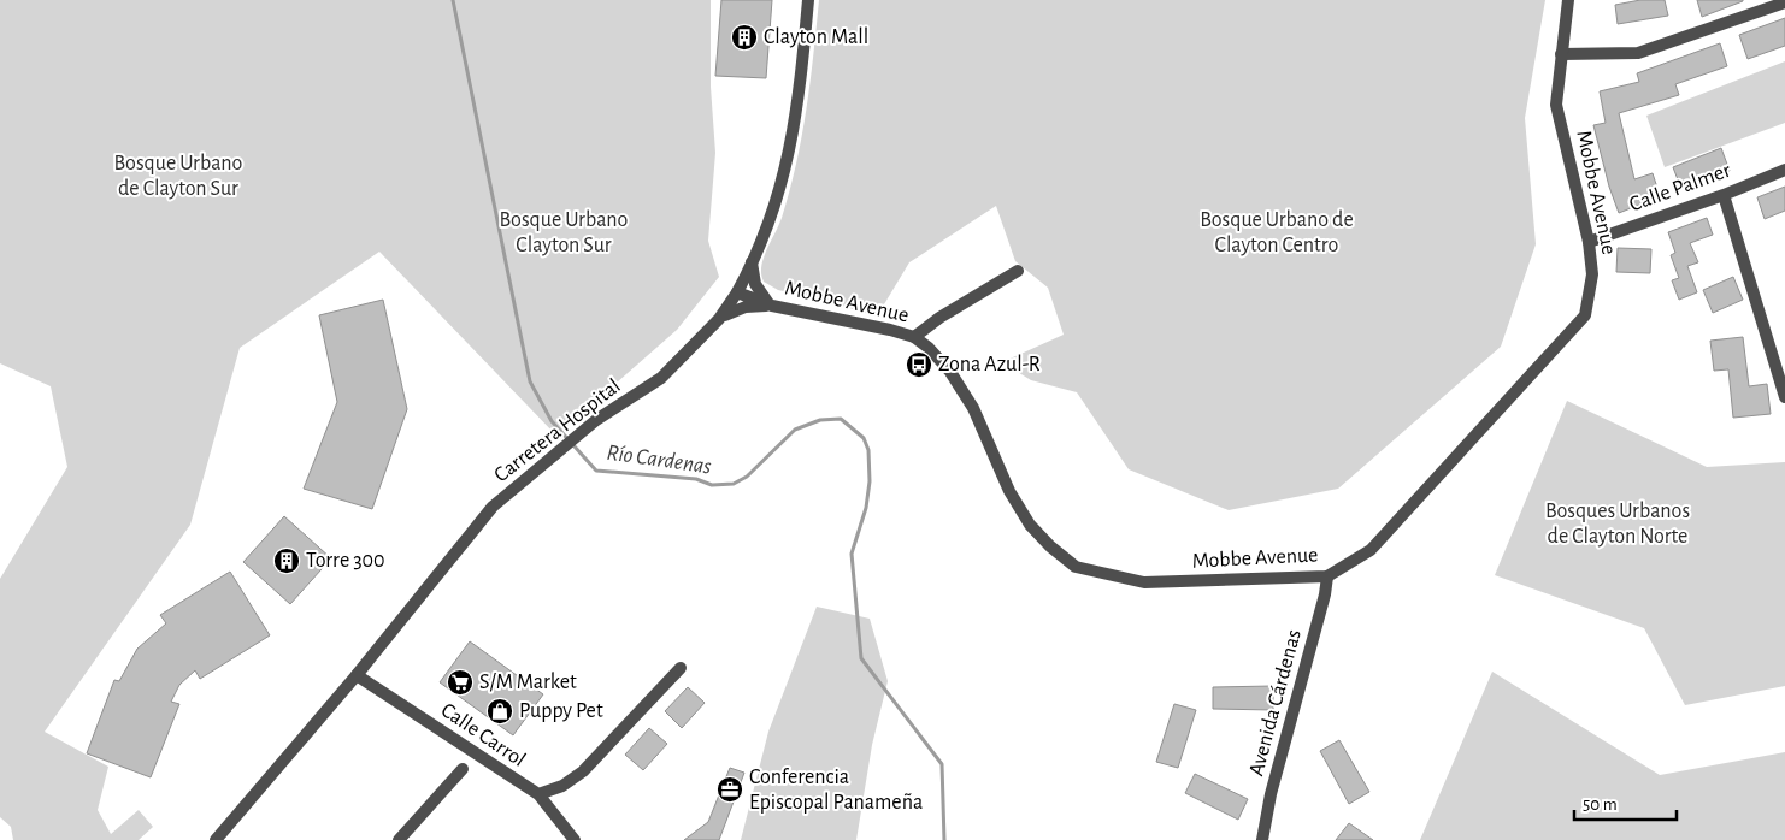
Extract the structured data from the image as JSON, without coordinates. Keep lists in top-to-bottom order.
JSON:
{
  "streets": {
    "street": [
      "Calle Palmer",
      "Mobbe Avenue",
      "Carretera Hospital",
      "Avenida Cárdenas",
      "Calle Carrol"
    ]
  },
  "crossings": [
    ["Calle Palmer", "Mobbe Avenue"],
    ["Mobbe Avenue", "Carretera Hospital"],
    ["Mobbe Avenue", "Avenida Cárdenas"],
    ["Carretera Hospital", "Calle Carrol"]
  ],
  "water": ["Río Cardenas"],
  "parks": [
    "Bosque Urbano de Clayton Sur",
    "Bosque Urbano Clayton Sur",
    "Bosque Urbano de Clayton Centro",
    "Bosques Urbanos de Clayton Norte"
  ],
  "places": {
    "building": ["Clayton Mall", "Torre 300"],
    "bus stop": ["Zona Azul-R"],
    "supermarket": ["S/M Market"],
    "shop": ["Puppy Pet"],
    "office": ["Conferencia Episcopal Panameña"]
  },
  "scale_bar": "50 m"
}
